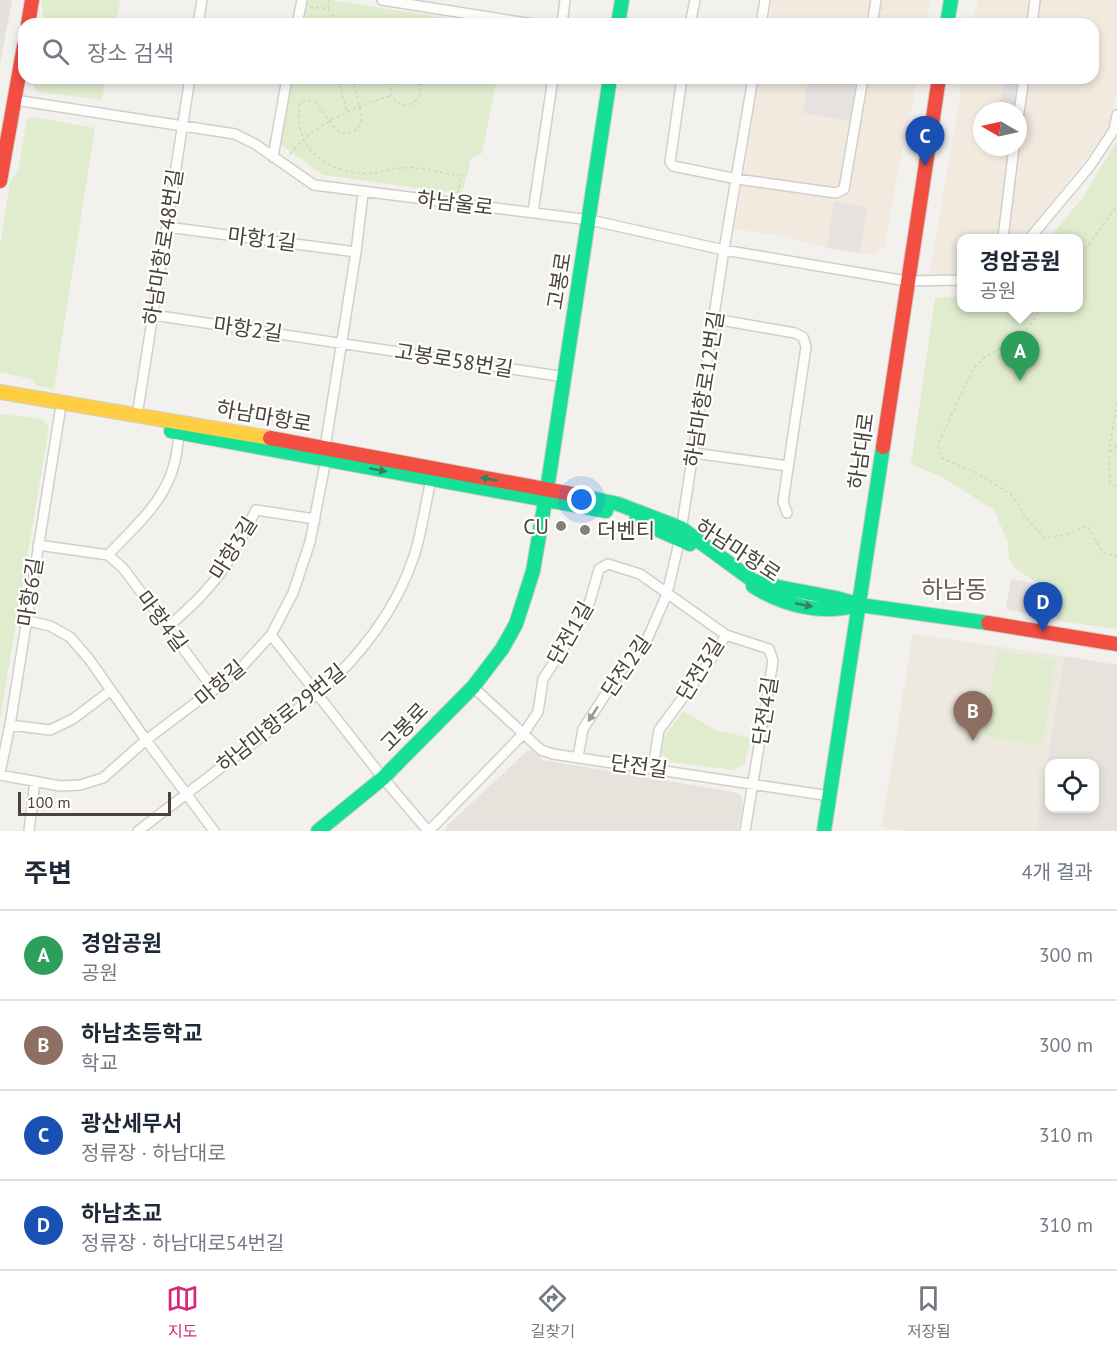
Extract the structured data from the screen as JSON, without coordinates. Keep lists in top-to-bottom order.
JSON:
{
  "streets": {
    "street": [
      "하남울로",
      "마항1길",
      "하남마항로48번길",
      "고봉로",
      "마항2길",
      "고봉로58번길",
      "하남마항로12번길",
      "하남마항로",
      "하남대로",
      "마항3길",
      "마항6길",
      "마항4길",
      "단전1길",
      "단전2길",
      "단전3길",
      "마항길",
      "단전4길",
      "하남마항로29번길",
      "단전길"
    ]
  },
  "crossings": [
    ["하남울로", "하남마항로48번길"],
    ["하남울로", "고봉로"],
    ["하남울로", "하남마항로12번길"],
    ["하남울로", "하남대로"],
    ["하남울로", "마항길"],
    ["마항1길", "하남마항로48번길"],
    ["마항1길", "마항길"],
    ["하남마항로48번길", "마항2길"],
    ["하남마항로48번길", "하남마항로"],
    ["고봉로", "고봉로58번길"],
    ["고봉로", "하남마항로"],
    ["고봉로", "단전길"],
    ["마항2길", "고봉로58번길"],
    ["마항2길", "마항길"],
    ["고봉로58번길", "마항길"],
    ["하남마항로12번길", "하남마항로"],
    ["하남마항로12번길", "단전2길"],
    ["하남마항로", "하남대로"],
    ["하남마항로", "마항6길"],
    ["하남마항로", "단전2길"],
    ["하남마항로", "마항길"],
    ["하남마항로", "하남마항로29번길"],
    ["하남대로", "단전길"],
    ["마항3길", "마항4길"],
    ["마항3길", "마항길"],
    ["마항6길", "마항길"],
    ["마항4길", "마항길"],
    ["단전1길", "단전2길"],
    ["단전1길", "단전3길"],
    ["단전1길", "단전길"],
    ["단전2길", "단전3길"],
    ["단전2길", "단전길"],
    ["단전3길", "단전4길"],
    ["단전3길", "단전길"],
    ["단전4길", "단전길"]
  ],
  "one_way": ["단전2길"],
  "districts": ["하남동"],
  "places": ["CU", "더벤티"],
  "scale_bar": "100 m",
  "north": "left",
  "page": {
    "search": "장소 검색",
    "pins": [
      "C",
      "A",
      "D",
      "B"
    ],
    "popup": ["경암공원", "공원"],
    "scale": "100 m",
    "heading": ["주변", "4개 결과"],
    "list": [
      {
        "mark": "A",
        "name": "경암공원",
        "note": "공원",
        "value": "300 m"
      },
      {
        "mark": "B",
        "name": "하남초등학교",
        "note": "학교",
        "value": "300 m"
      },
      {
        "mark": "C",
        "name": "광산세무서",
        "note": "정류장 · 하남대로",
        "value": "310 m"
      },
      {
        "mark": "D",
        "name": "하남초교",
        "note": "정류장 · 하남대로54번길",
        "value": "310 m"
      }
    ],
    "nav": ["지도", "길찾기", "저장됨"]
  }
}
